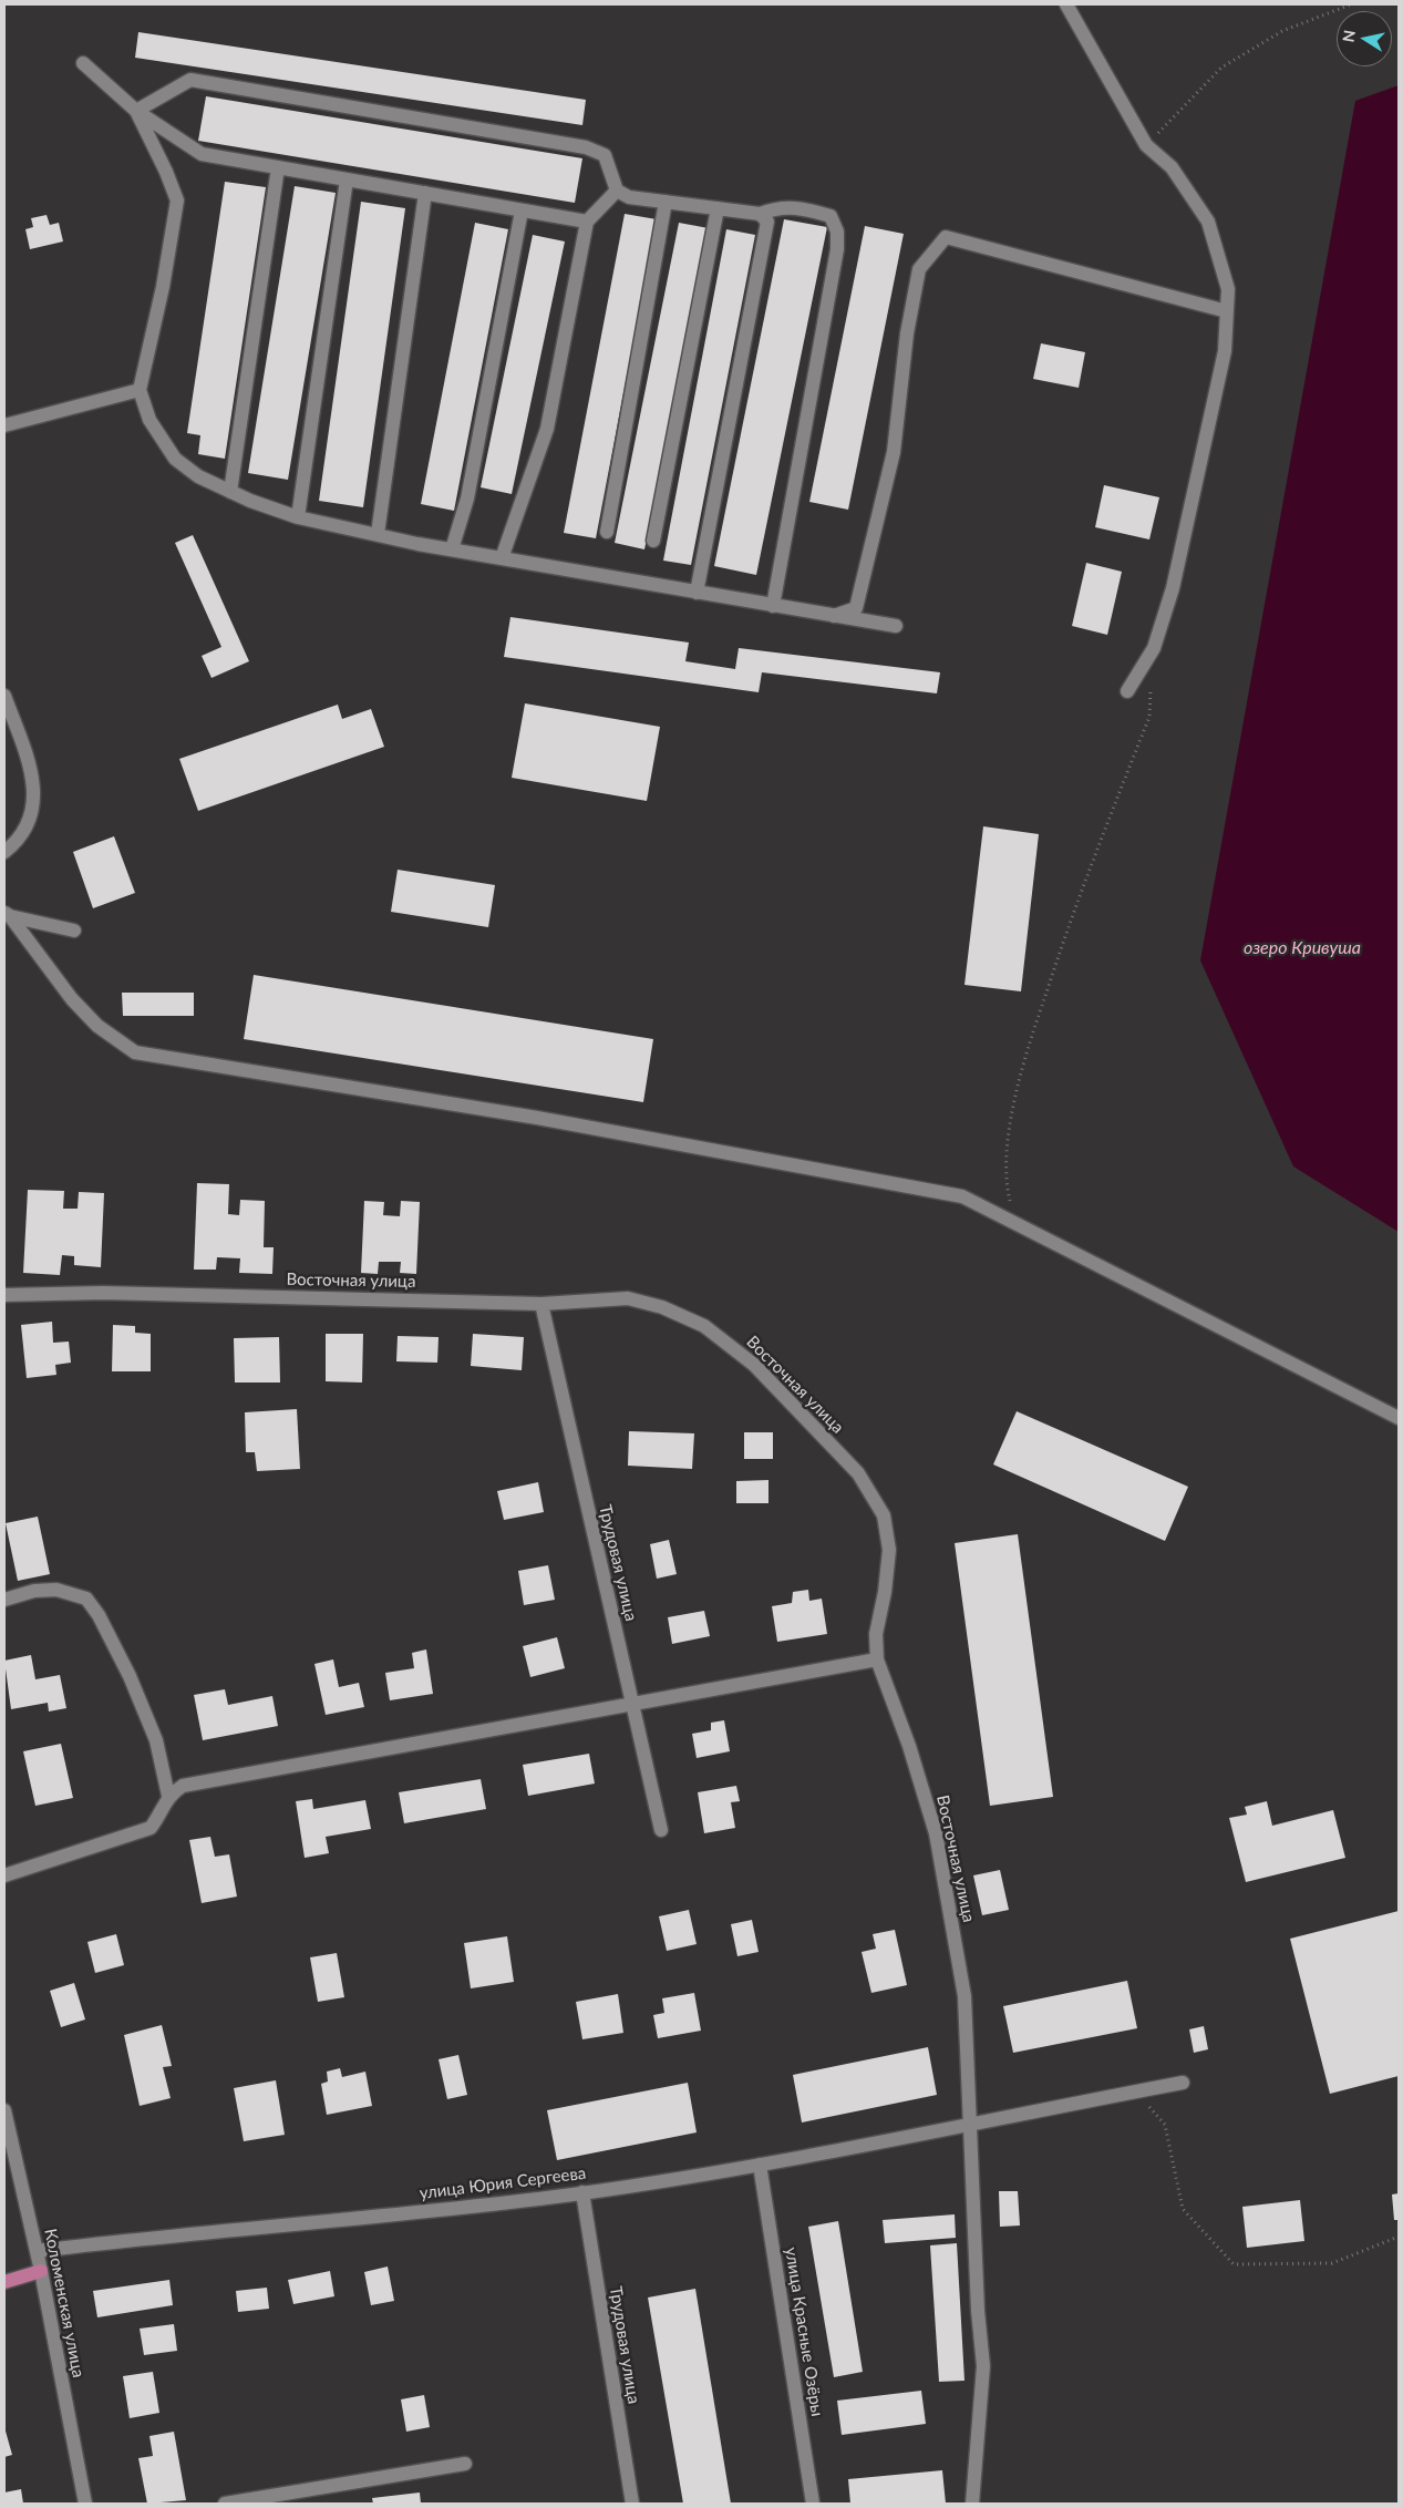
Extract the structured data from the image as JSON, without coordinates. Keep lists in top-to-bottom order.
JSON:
{
  "streets": {
    "street": [
      "Восточная улица",
      "Трудовая улица",
      "улица Юрия Сергеева",
      "Коломенская улица",
      "улица Красные Озёры"
    ]
  },
  "crossings": [
    ["Восточная улица", "Трудовая улица"],
    ["Восточная улица", "улица Юрия Сергеева"],
    ["Трудовая улица", "улица Юрия Сергеева"],
    ["улица Юрия Сергеева", "Коломенская улица"],
    ["улица Юрия Сергеева", "улица Красные Озёры"]
  ],
  "water": ["озеро Кривуша"],
  "north": "left"
}
